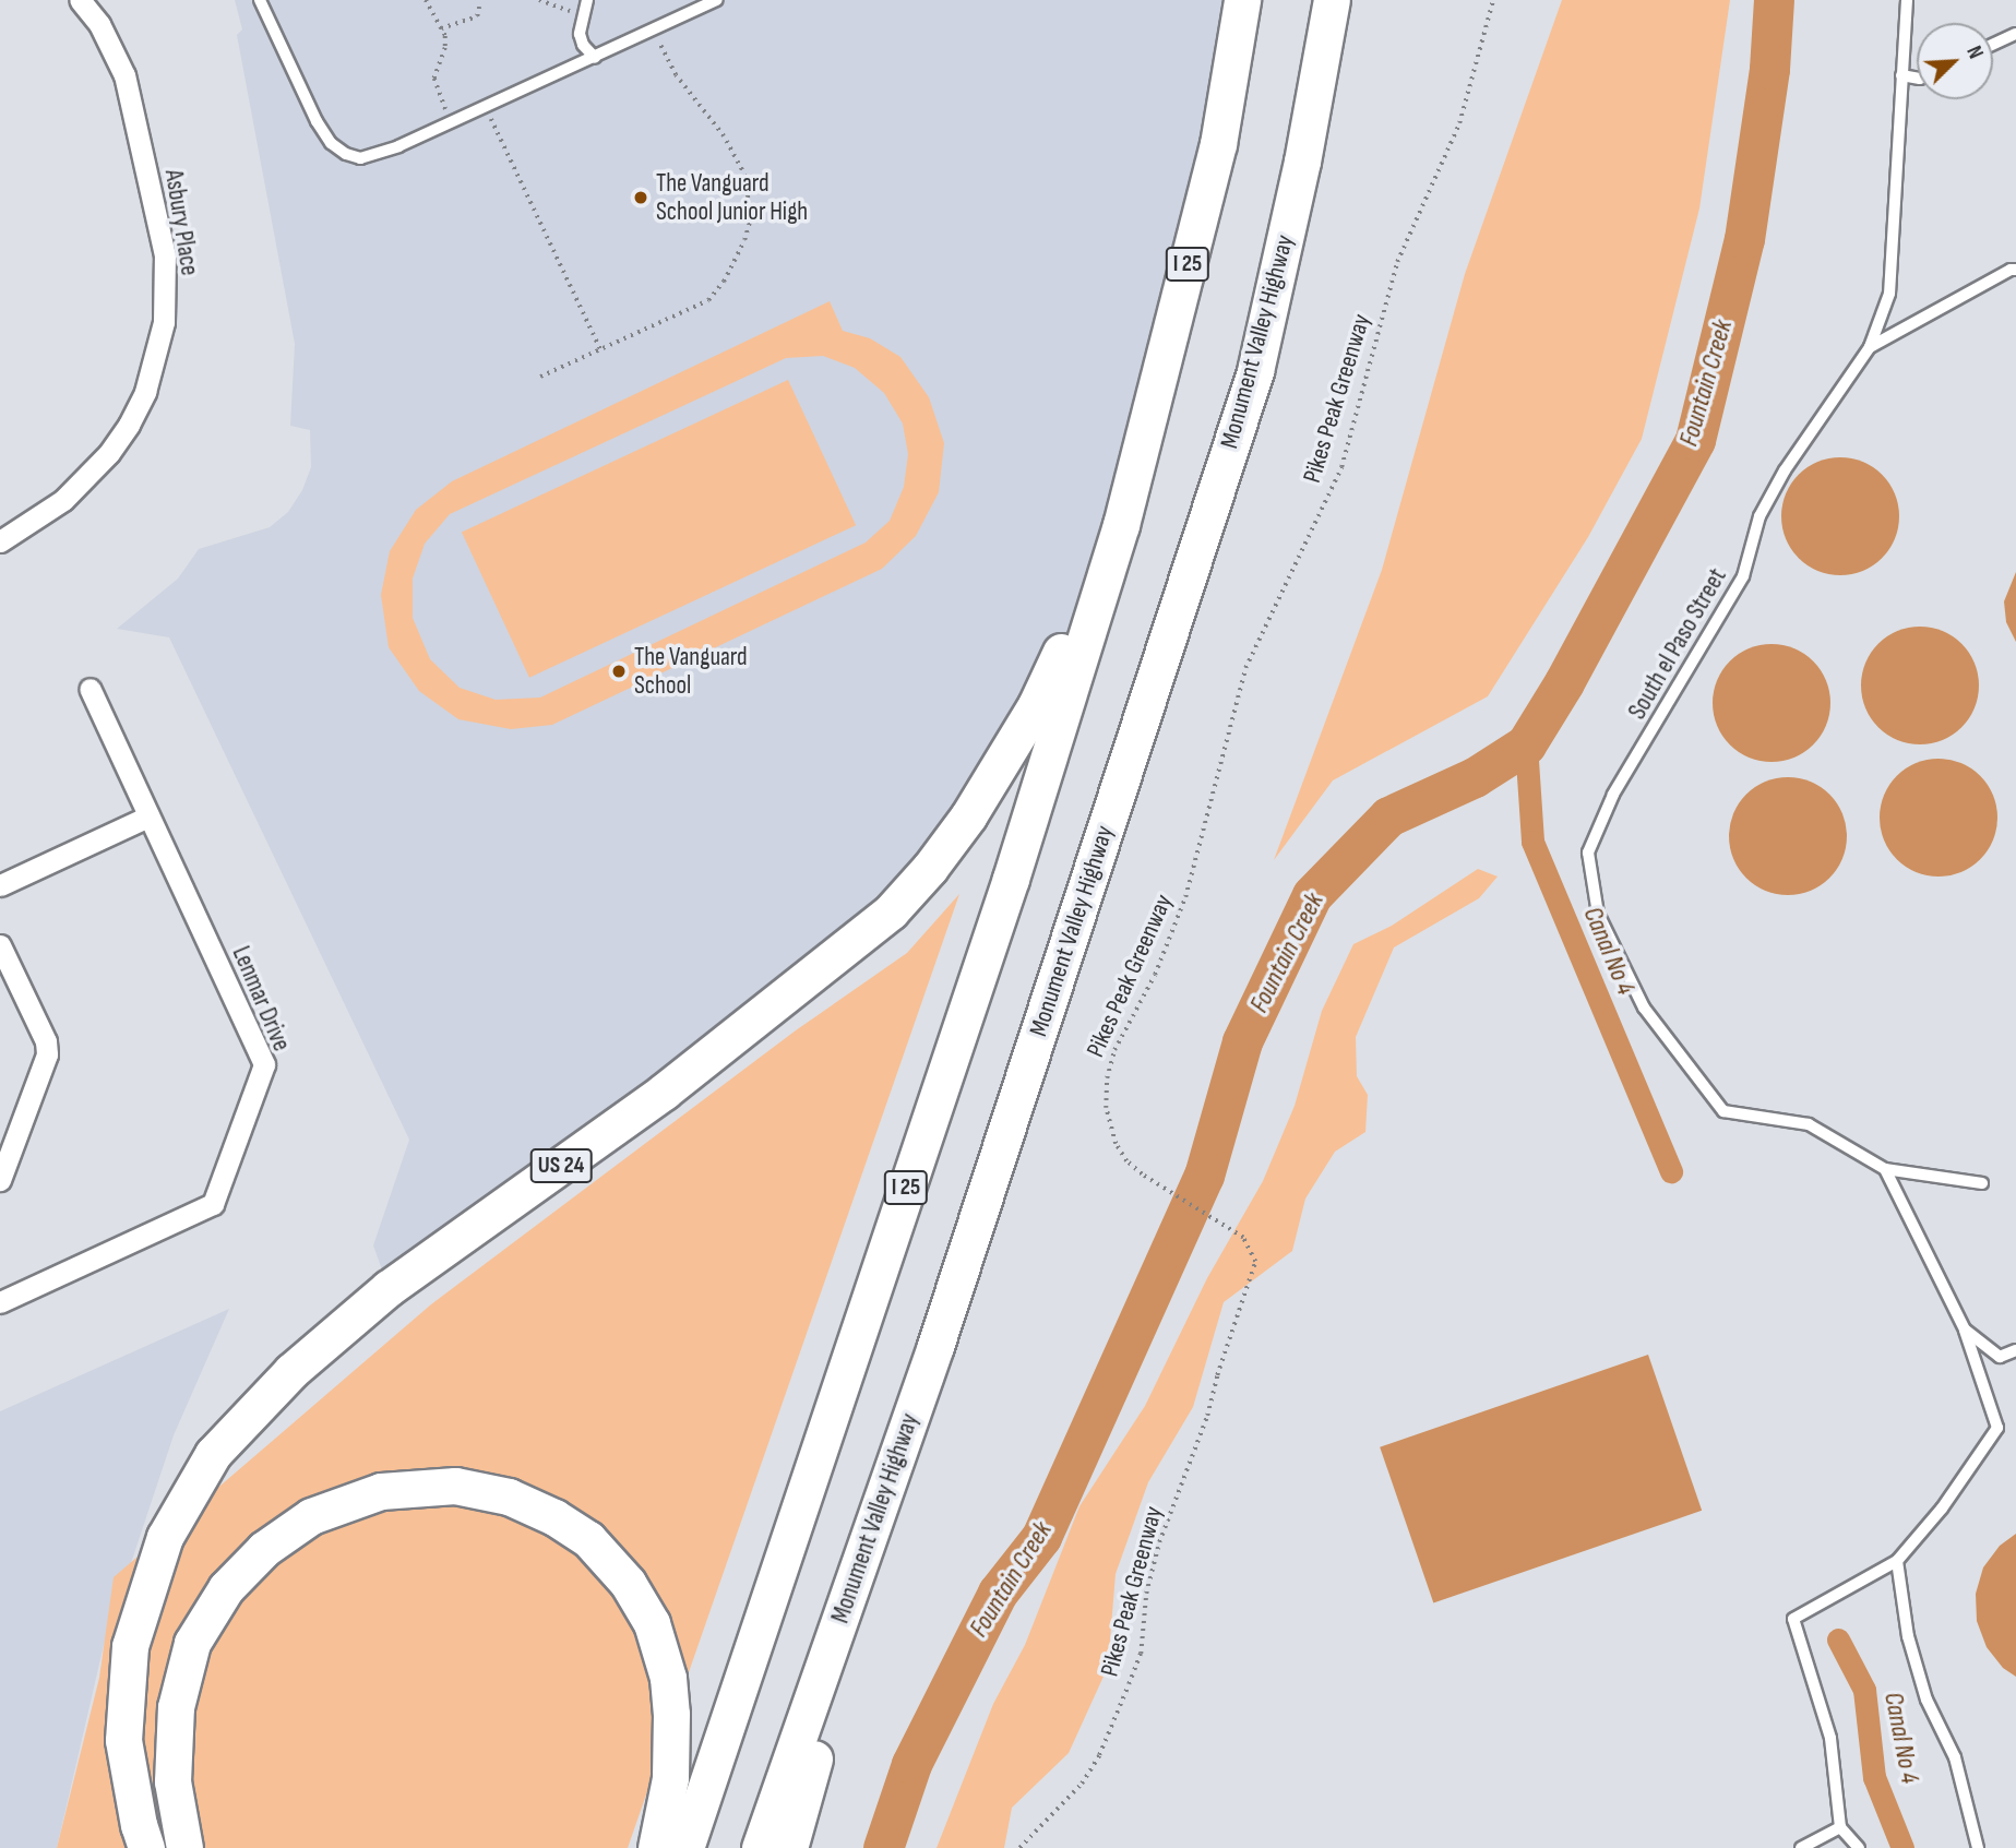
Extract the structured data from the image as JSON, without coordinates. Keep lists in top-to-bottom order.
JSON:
{
  "streets": {
    "highway": ["I 25", "Monument Valley Highway", "US 24"],
    "street": ["Asbury Place", "Lenmar Drive"],
    "lane": ["South el Paso Street"],
    "path": ["Pikes Peak Greenway"]
  },
  "crossings": [
    ["I 25", "US 24"]
  ],
  "water": ["Fountain Creek", "Canal No 4"],
  "places": ["The Vanguard School Junior High", "The Vanguard School"],
  "north": "top right"
}
